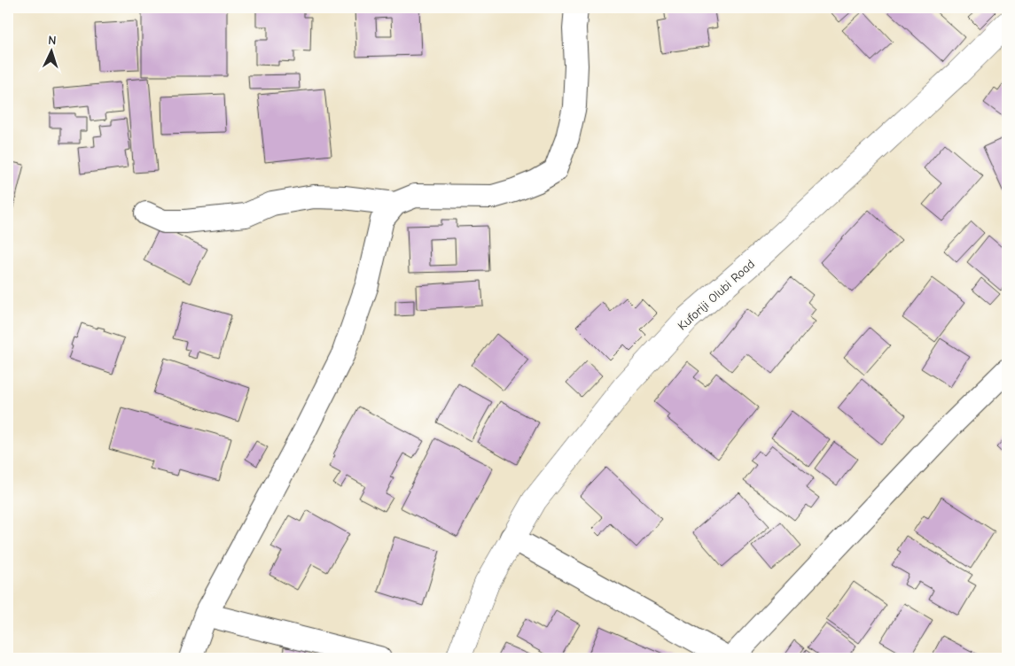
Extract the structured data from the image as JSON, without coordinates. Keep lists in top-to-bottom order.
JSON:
{
  "streets": {
    "street": ["Kuforiji Olubi Road"]
  },
  "north": "top"
}
